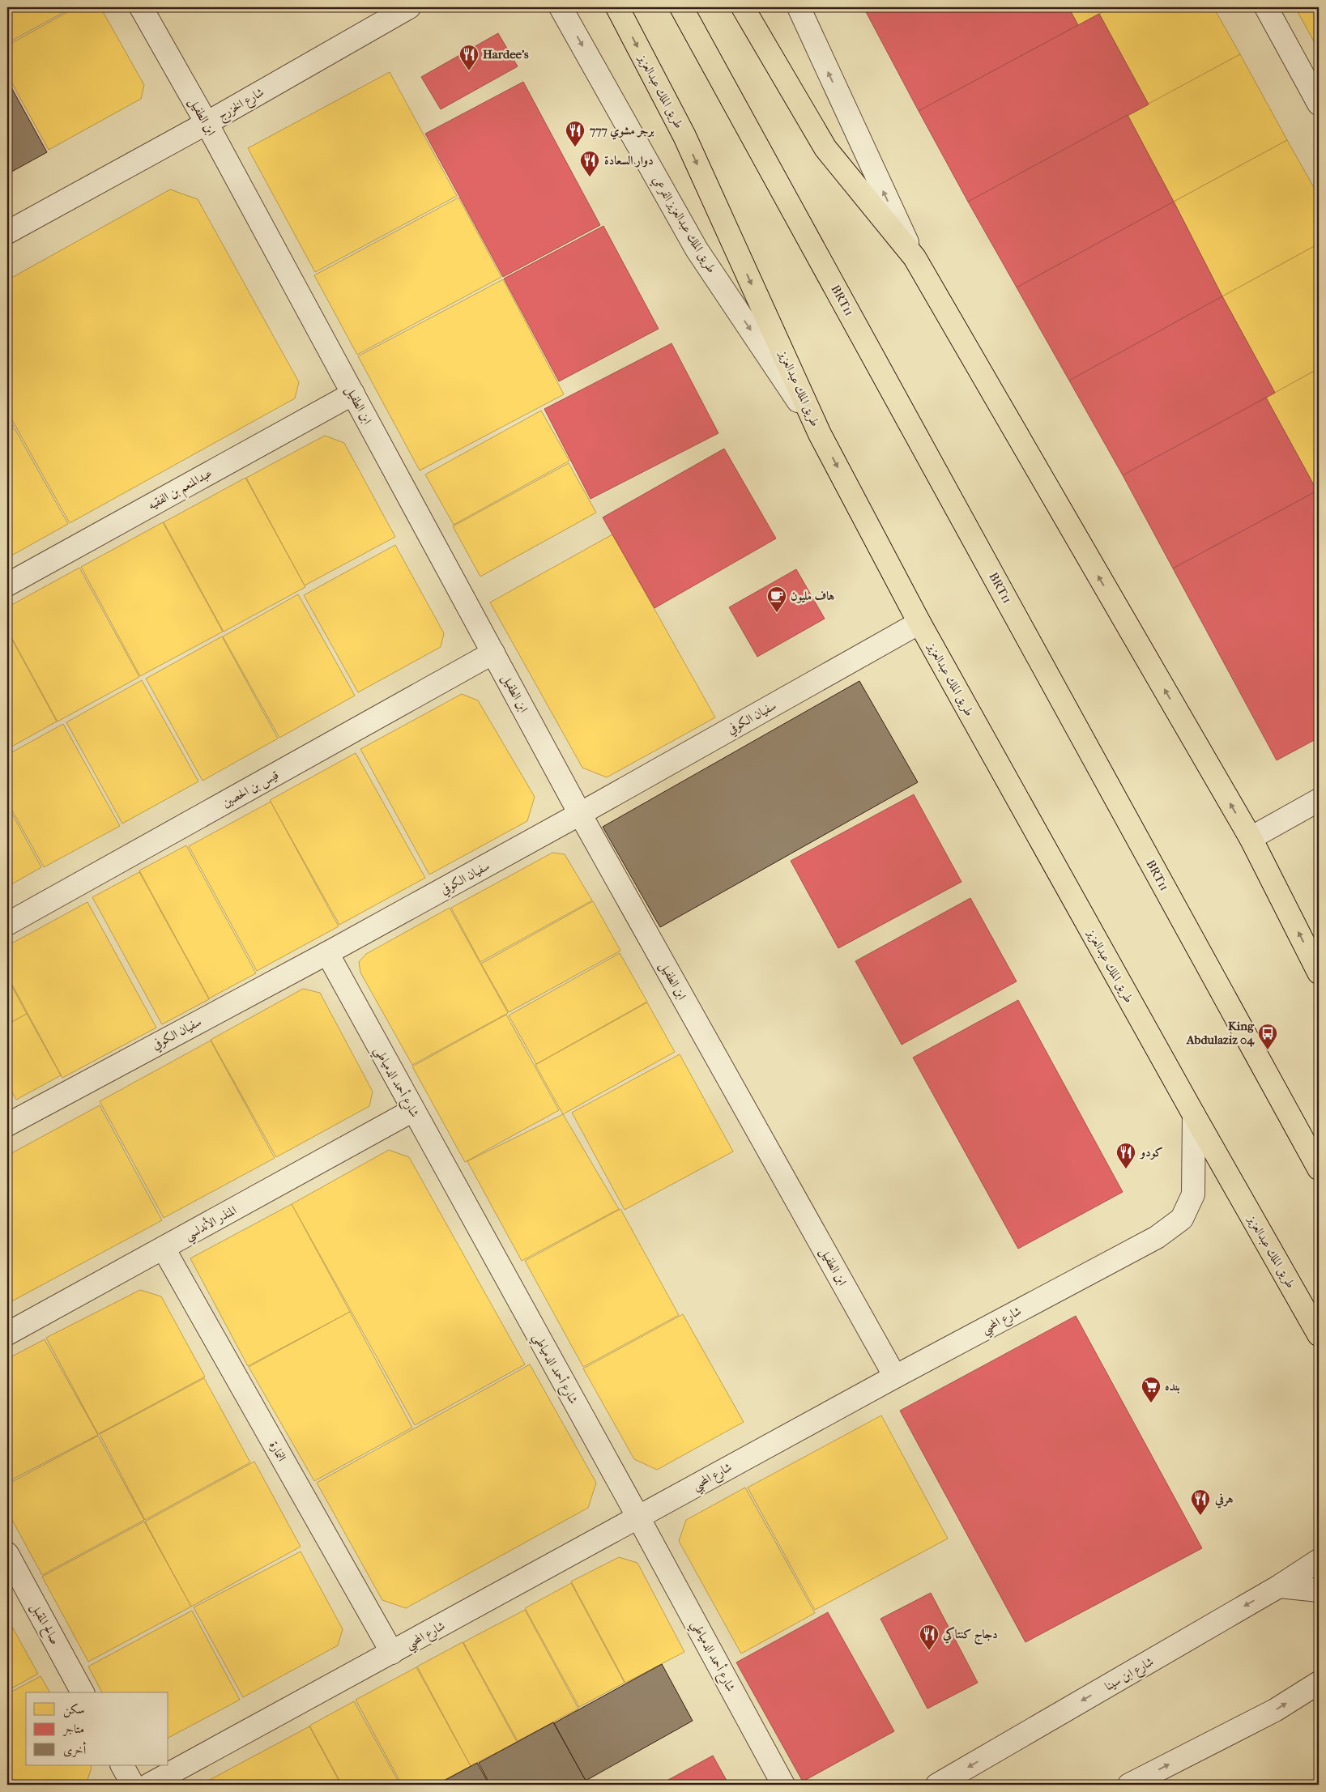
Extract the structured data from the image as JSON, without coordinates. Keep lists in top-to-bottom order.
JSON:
{
  "streets": {
    "main road": ["طريق الملك عبدالعزيز", "BRT11"],
    "street": [
      "شارع الخزرج",
      "ابن الطفيل",
      "طريق الملك عبدالعزيز الفرعي",
      "عبدالمنعم بن الفقيه",
      "سفيان الكوفي",
      "قيس بن الحصين",
      "شارع أحمد الدمياطي",
      "المنذر الأندلسي",
      "شارع المحبي",
      "النمارة",
      "صالح المقبل",
      "شارع ابن سينا"
    ]
  },
  "crossings": [
    ["طريق الملك عبدالعزيز", "طريق الملك عبدالعزيز الفرعي"],
    ["طريق الملك عبدالعزيز", "سفيان الكوفي"],
    ["طريق الملك عبدالعزيز", "شارع المحبي"],
    ["شارع الخزرج", "ابن الطفيل"],
    ["ابن الطفيل", "عبدالمنعم بن الفقيه"],
    ["ابن الطفيل", "سفيان الكوفي"],
    ["ابن الطفيل", "قيس بن الحصين"],
    ["ابن الطفيل", "شارع المحبي"],
    ["سفيان الكوفي", "شارع أحمد الدمياطي"],
    ["شارع أحمد الدمياطي", "المنذر الأندلسي"],
    ["شارع أحمد الدمياطي", "شارع المحبي"],
    ["المنذر الأندلسي", "النمارة"],
    ["شارع المحبي", "النمارة"]
  ],
  "places": {
    "restaurant": [
      "Hardee's",
      "777 برجر مشوي",
      "دوار السعادة",
      "كودو",
      "هرفي",
      "دجاج كنتاكي"
    ],
    "cafe": ["هاف مليون"],
    "bus stop": ["King Abdulaziz 04"],
    "supermarket": ["بنده"]
  },
  "legend": ["سكن", "متاجر", "أخرى"]
}
